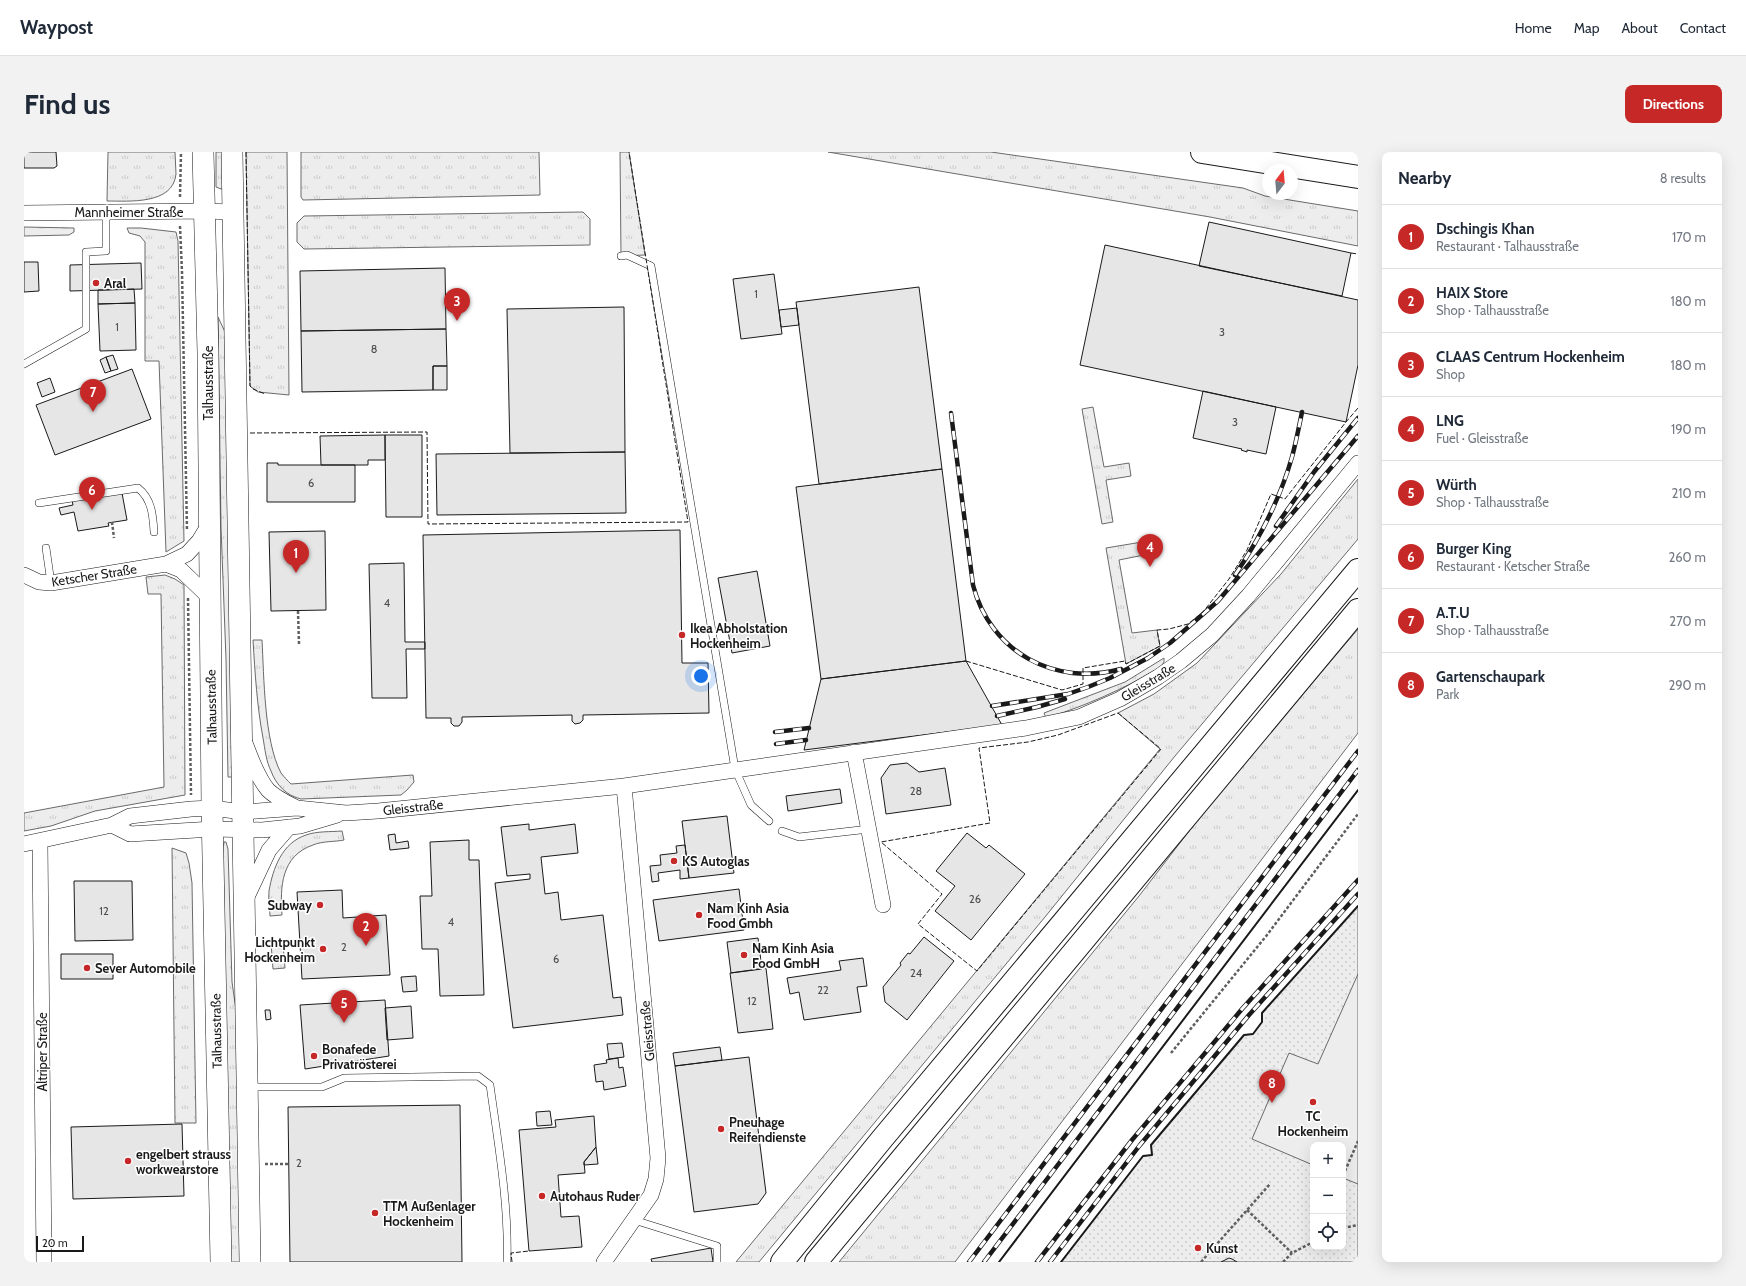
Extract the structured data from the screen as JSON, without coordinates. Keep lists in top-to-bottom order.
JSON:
{
  "streets": {
    "main road": ["Talhausstraße"],
    "street": [
      "Mannheimer Straße",
      "Ketscher Straße",
      "Gleisstraße",
      "Altriper Straße"
    ]
  },
  "crossings": [
    ["Mannheimer Straße", "Talhausstraße"],
    ["Talhausstraße", "Ketscher Straße"]
  ],
  "places": [
    "Aral",
    "Ikea Abholstation Hockenheim",
    "KS Autoglas",
    "Subway",
    "Nam Kinh Asia Food Gmbh",
    "Lichtpunkt Hockenheim",
    "Nam Kinh Asia Food GmbH",
    "Sever Automobile",
    "Bonafede Privatrösterei",
    "TC Hockenheim",
    "Pneuhage Reifendienste",
    "engelbert strauss workwearstore",
    "Autohaus Ruder",
    "TTM Außenlager Hockenheim",
    "Kunst"
  ],
  "house_numbers": [
    "1",
    "1",
    "3",
    "8",
    "3",
    "6",
    "4",
    "28",
    "26",
    "12",
    "4",
    "2",
    "6",
    "24",
    "22",
    "12",
    "2"
  ],
  "scale_bar": "20 m",
  "north": "top",
  "page": {
    "header": "Waypost",
    "nav": [
      "Home",
      "Map",
      "About",
      "Contact"
    ],
    "buttons": "Directions",
    "title": "Find us",
    "heading": ["Nearby", "8 results"],
    "list": [
      {
        "mark": "1",
        "name": "Dschingis Khan",
        "note": "Restaurant · Talhausstraße",
        "value": "170 m"
      },
      {
        "mark": "2",
        "name": "HAIX Store",
        "note": "Shop · Talhausstraße",
        "value": "180 m"
      },
      {
        "mark": "3",
        "name": "CLAAS Centrum Hockenheim",
        "note": "Shop",
        "value": "180 m"
      },
      {
        "mark": "4",
        "name": "LNG",
        "note": "Fuel · Gleisstraße",
        "value": "190 m"
      },
      {
        "mark": "5",
        "name": "Würth",
        "note": "Shop · Talhausstraße",
        "value": "210 m"
      },
      {
        "mark": "6",
        "name": "Burger King",
        "note": "Restaurant · Ketscher Straße",
        "value": "260 m"
      },
      {
        "mark": "7",
        "name": "A.T.U",
        "note": "Shop · Talhausstraße",
        "value": "270 m"
      },
      {
        "mark": "8",
        "name": "Gartenschaupark",
        "note": "Park",
        "value": "290 m"
      }
    ],
    "pins": [
      "3",
      "7",
      "6",
      "4",
      "1",
      "2",
      "5",
      "8"
    ],
    "map_buttons": ["+", "−"],
    "scale": "20 m"
  }
}
